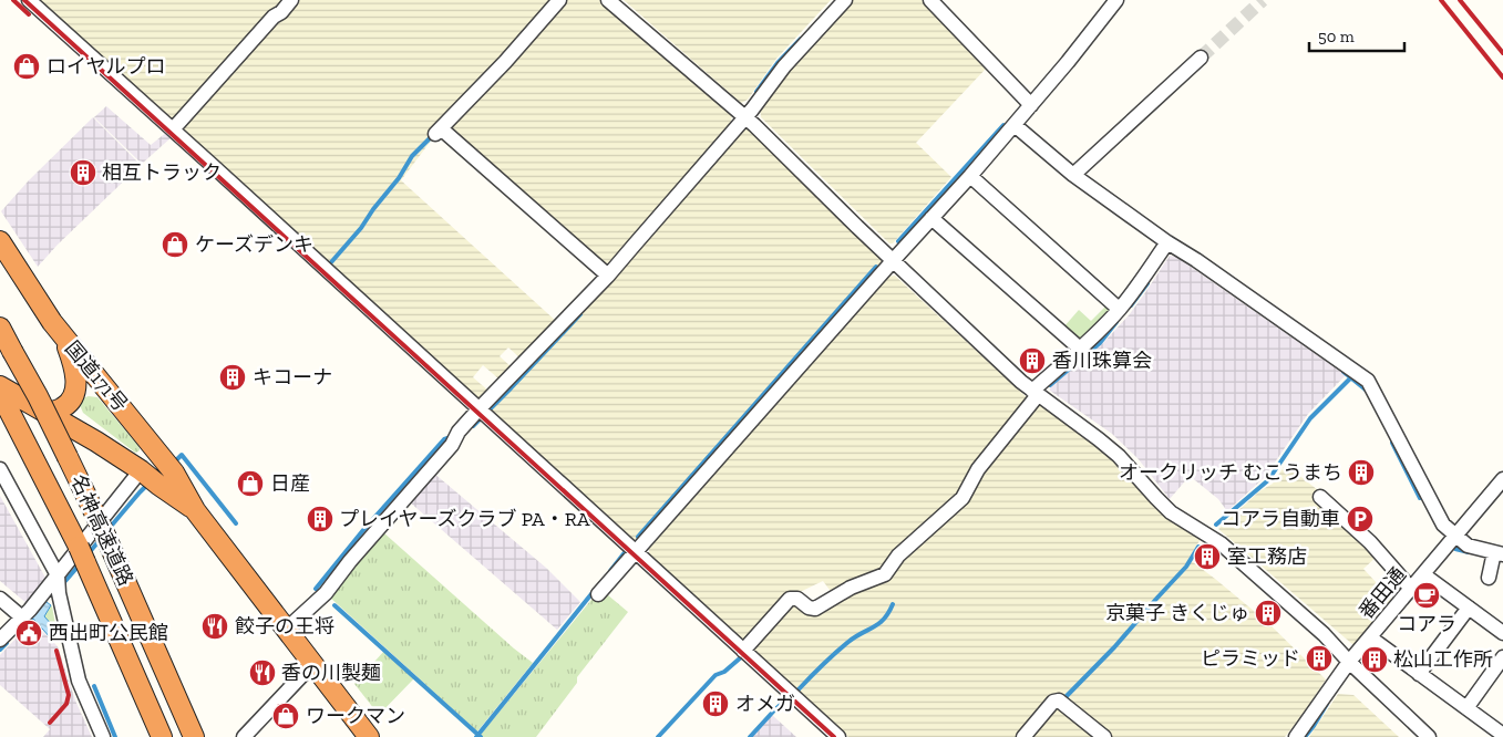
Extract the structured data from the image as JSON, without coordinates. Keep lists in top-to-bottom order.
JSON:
{
  "streets": {
    "highway": ["国道171号", "名神高速道路"],
    "street": ["番田通"]
  },
  "places": {
    "shop": [
      "ロイヤルプロ",
      "ケーズデンキ",
      "日産",
      "ワークマン"
    ],
    "building": [
      "相互トラック",
      "香川珠算会",
      "キコーナ",
      "オークリッチ むこうまち",
      "プレイヤーズクラブ PA・RA",
      "室工務店",
      "京菓子 きくじゅ",
      "ピラミッド",
      "松山工作所",
      "オメガ"
    ],
    "parking": ["コアラ自動車"],
    "cafe": ["コアラ"],
    "restaurant": ["餃子の王将", "香の川製麺"],
    "public building": ["西出町公民館"]
  },
  "scale_bar": "50 m"
}
